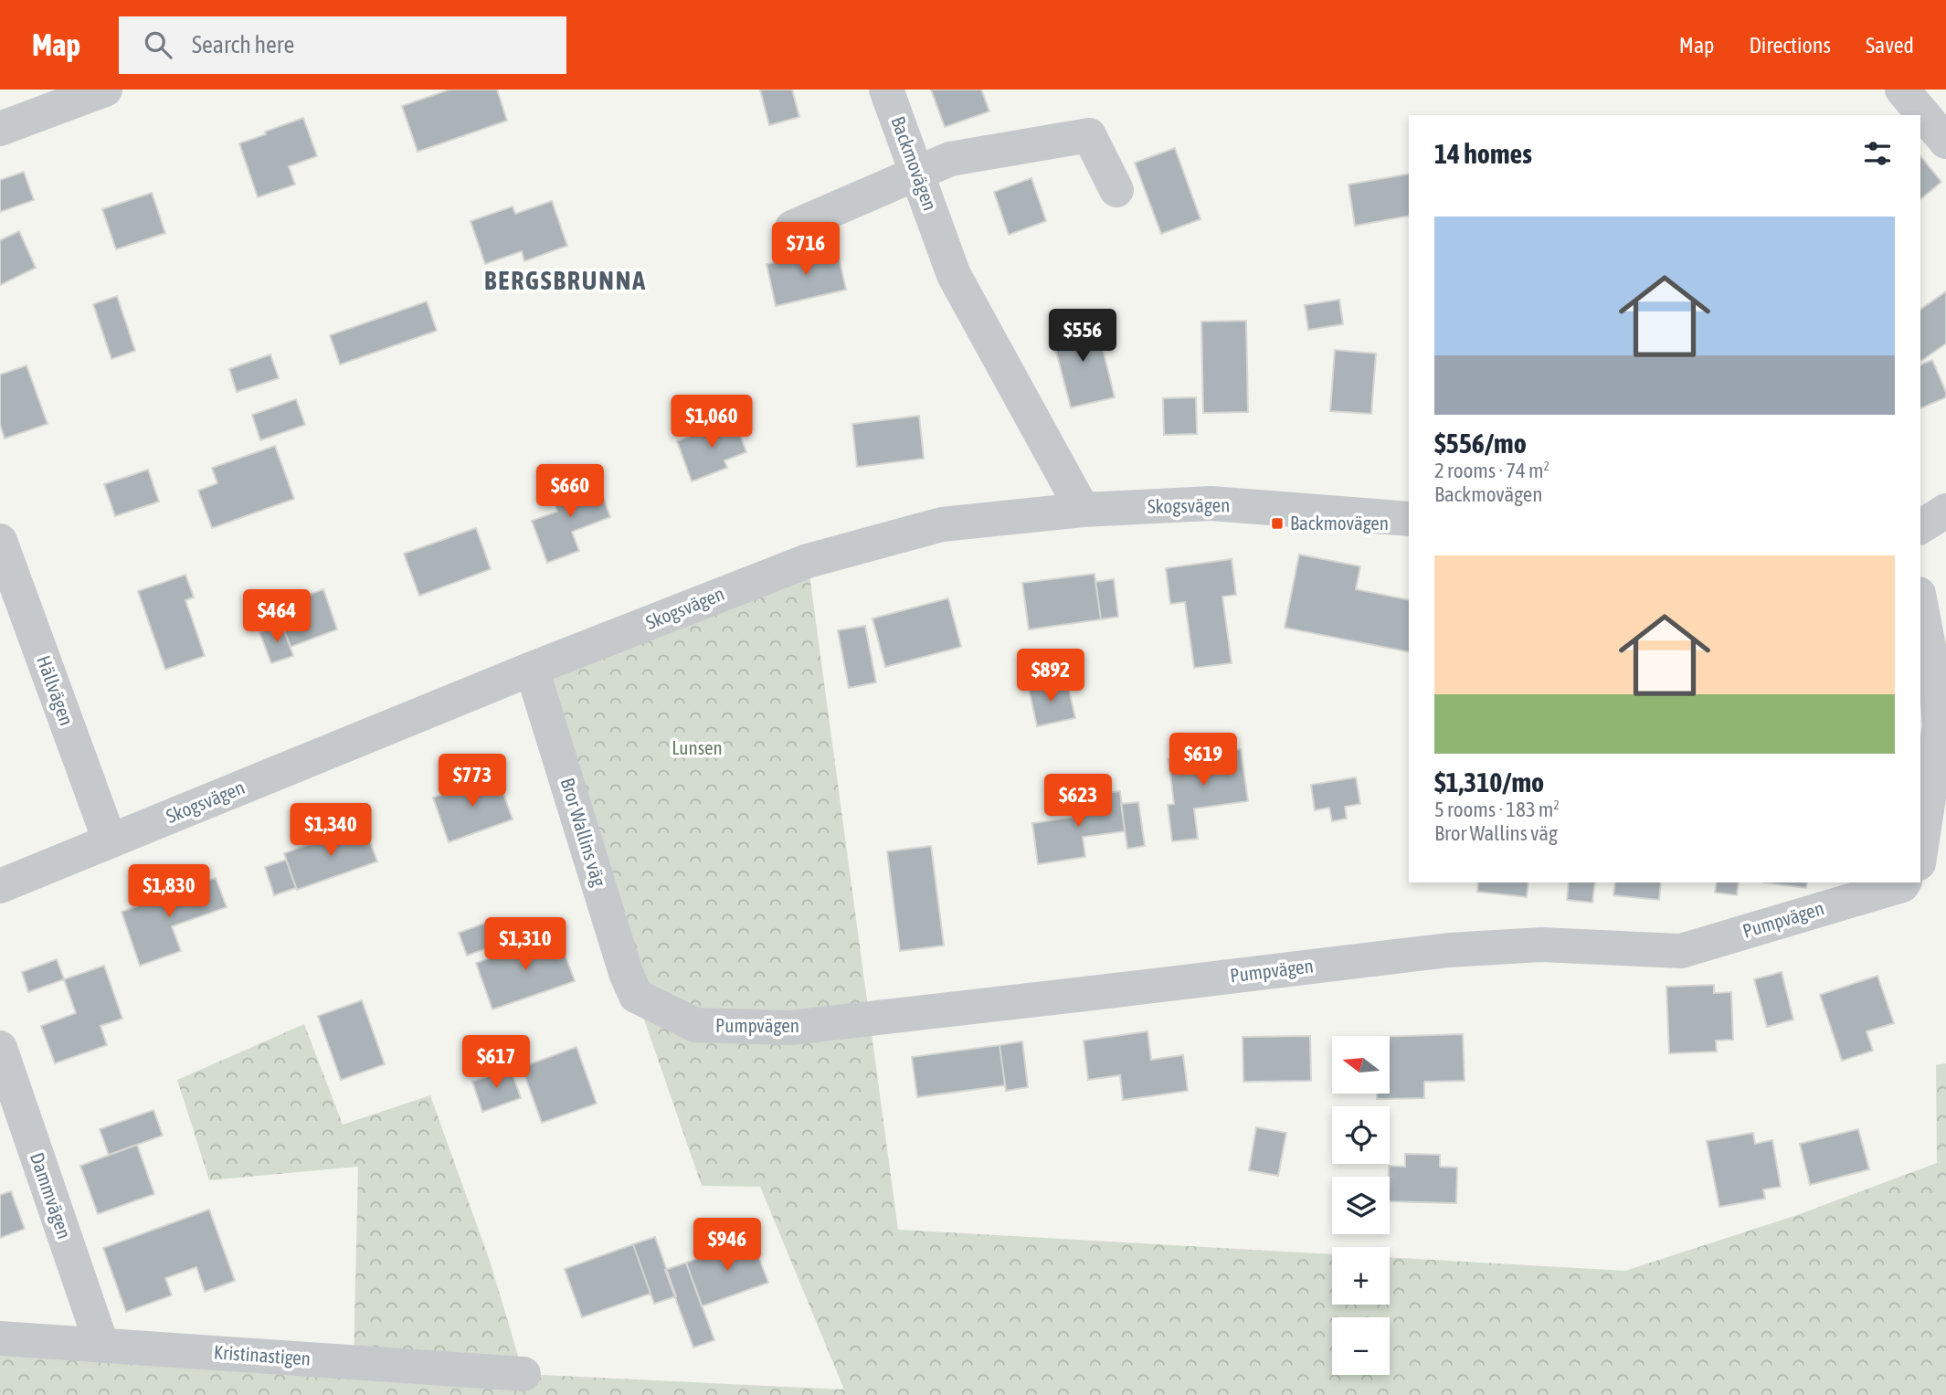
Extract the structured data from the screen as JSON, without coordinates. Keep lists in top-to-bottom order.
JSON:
{
  "streets": {
    "street": [
      "Backmovägen",
      "Skogsvägen",
      "Hällvägen",
      "Bror Wallins väg",
      "Pumpvägen",
      "Dammvägen",
      "Kristinastigen"
    ]
  },
  "crossings": [
    ["Backmovägen", "Skogsvägen"],
    ["Skogsvägen", "Hällvägen"],
    ["Skogsvägen", "Bror Wallins väg"],
    ["Bror Wallins väg", "Pumpvägen"],
    ["Dammvägen", "Kristinastigen"]
  ],
  "districts": ["BERGSBRUNNA"],
  "parks": ["Lunsen"],
  "places": {
    "transit": ["Backmovägen"]
  },
  "north": "left",
  "page": {
    "header": "Map",
    "search": "Search here",
    "nav": ["Map", "Directions", "Saved"],
    "heading": "14 homes",
    "list": [
      {
        "name": "$556/mo",
        "note": "2 rooms · 74 m² · Backmovägen"
      },
      {
        "name": "$1,310/mo",
        "note": "5 rooms · 183 m² · Bror Wallins väg"
      }
    ],
    "price": [
      "$716",
      "$556",
      "$1,060",
      "$660",
      "$464",
      "$892",
      "$619",
      "$773",
      "$623",
      "$1,340",
      "$1,830",
      "$1,310",
      "$617",
      "$946"
    ],
    "map_buttons": ["+", "−"]
  }
}
